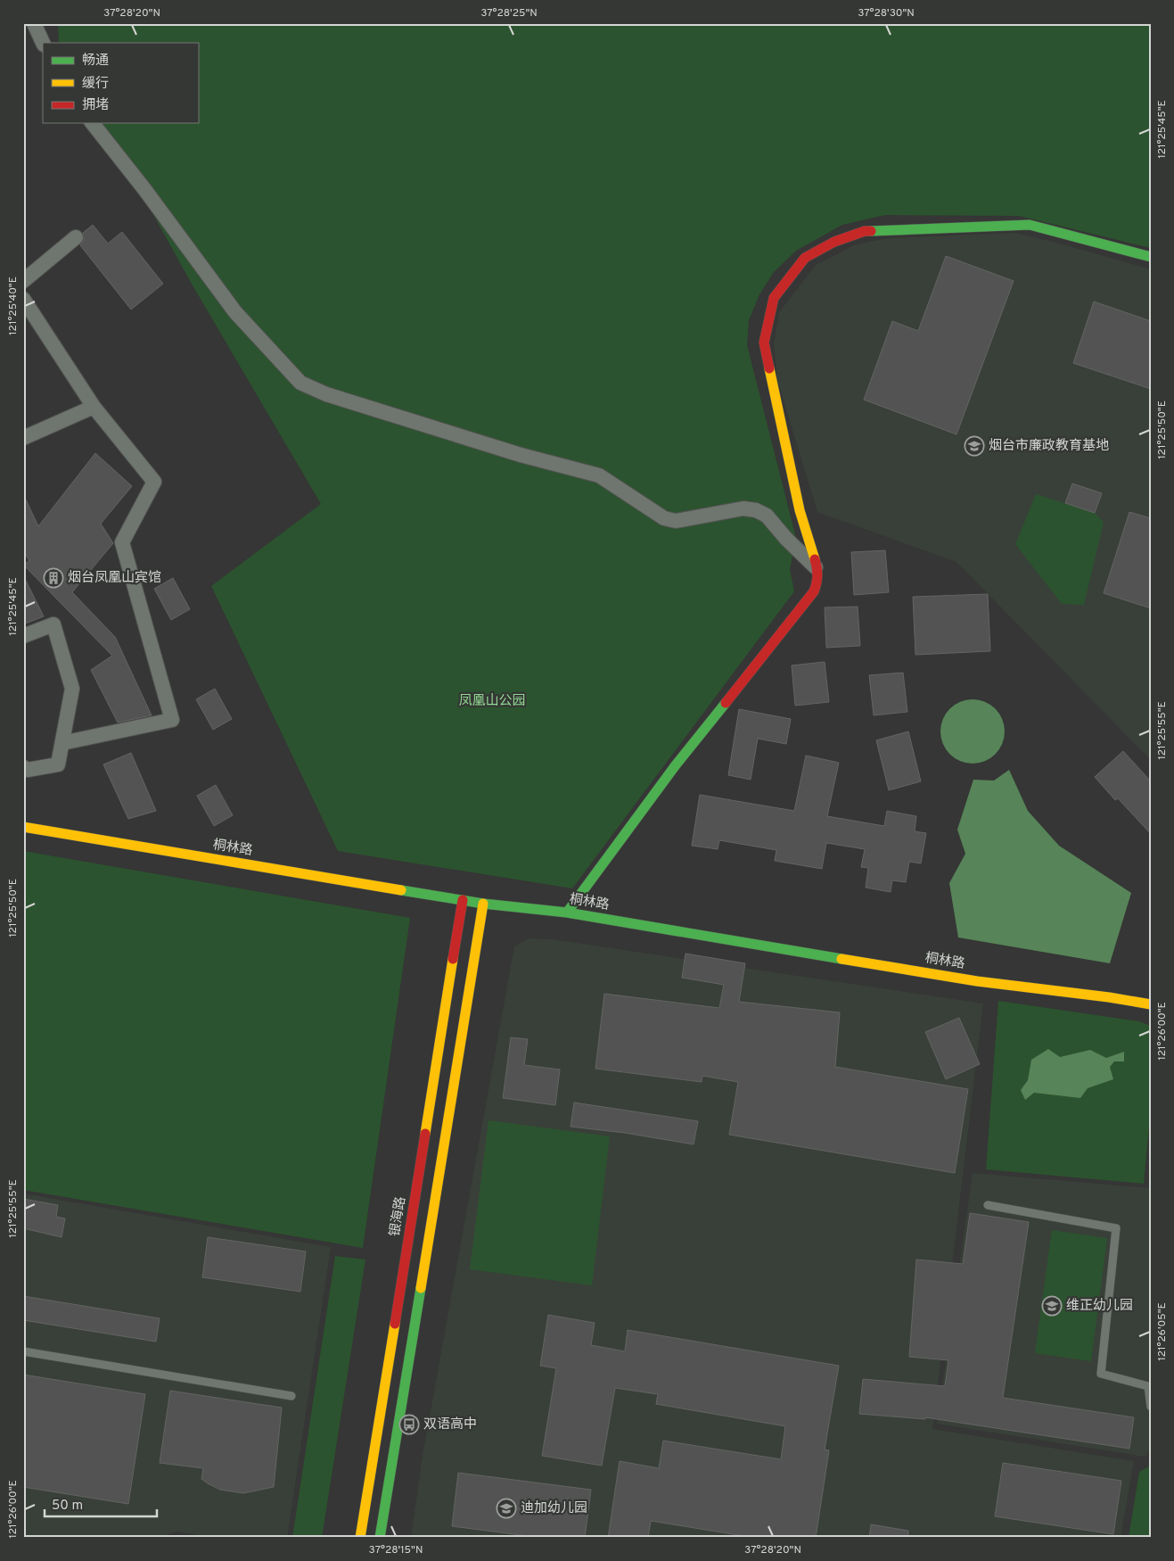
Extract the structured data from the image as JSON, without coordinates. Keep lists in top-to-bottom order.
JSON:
{
  "streets": {
    "street": ["桐林路", "银海路"]
  },
  "crossings": [
    ["桐林路", "银海路"]
  ],
  "parks": ["凤凰山公园"],
  "places": {
    "school or university": ["烟台市廉政教育基地", "维正幼儿园", "迪加幼儿园"],
    "building": ["烟台凤凰山宾馆"],
    "bus stop": ["双语高中"]
  },
  "legend": ["畅通", "缓行", "拥堵"],
  "scale_bar": "50 m",
  "coordinates": [
    "37°28'20\"N",
    "37°28'25\"N",
    "37°28'30\"N",
    "121°25'45\"E",
    "121°25'40\"E",
    "121°25'50\"E",
    "121°25'55\"E",
    "121°26'00\"E",
    "121°26'05\"E",
    "37°28'15\"N"
  ]
}
